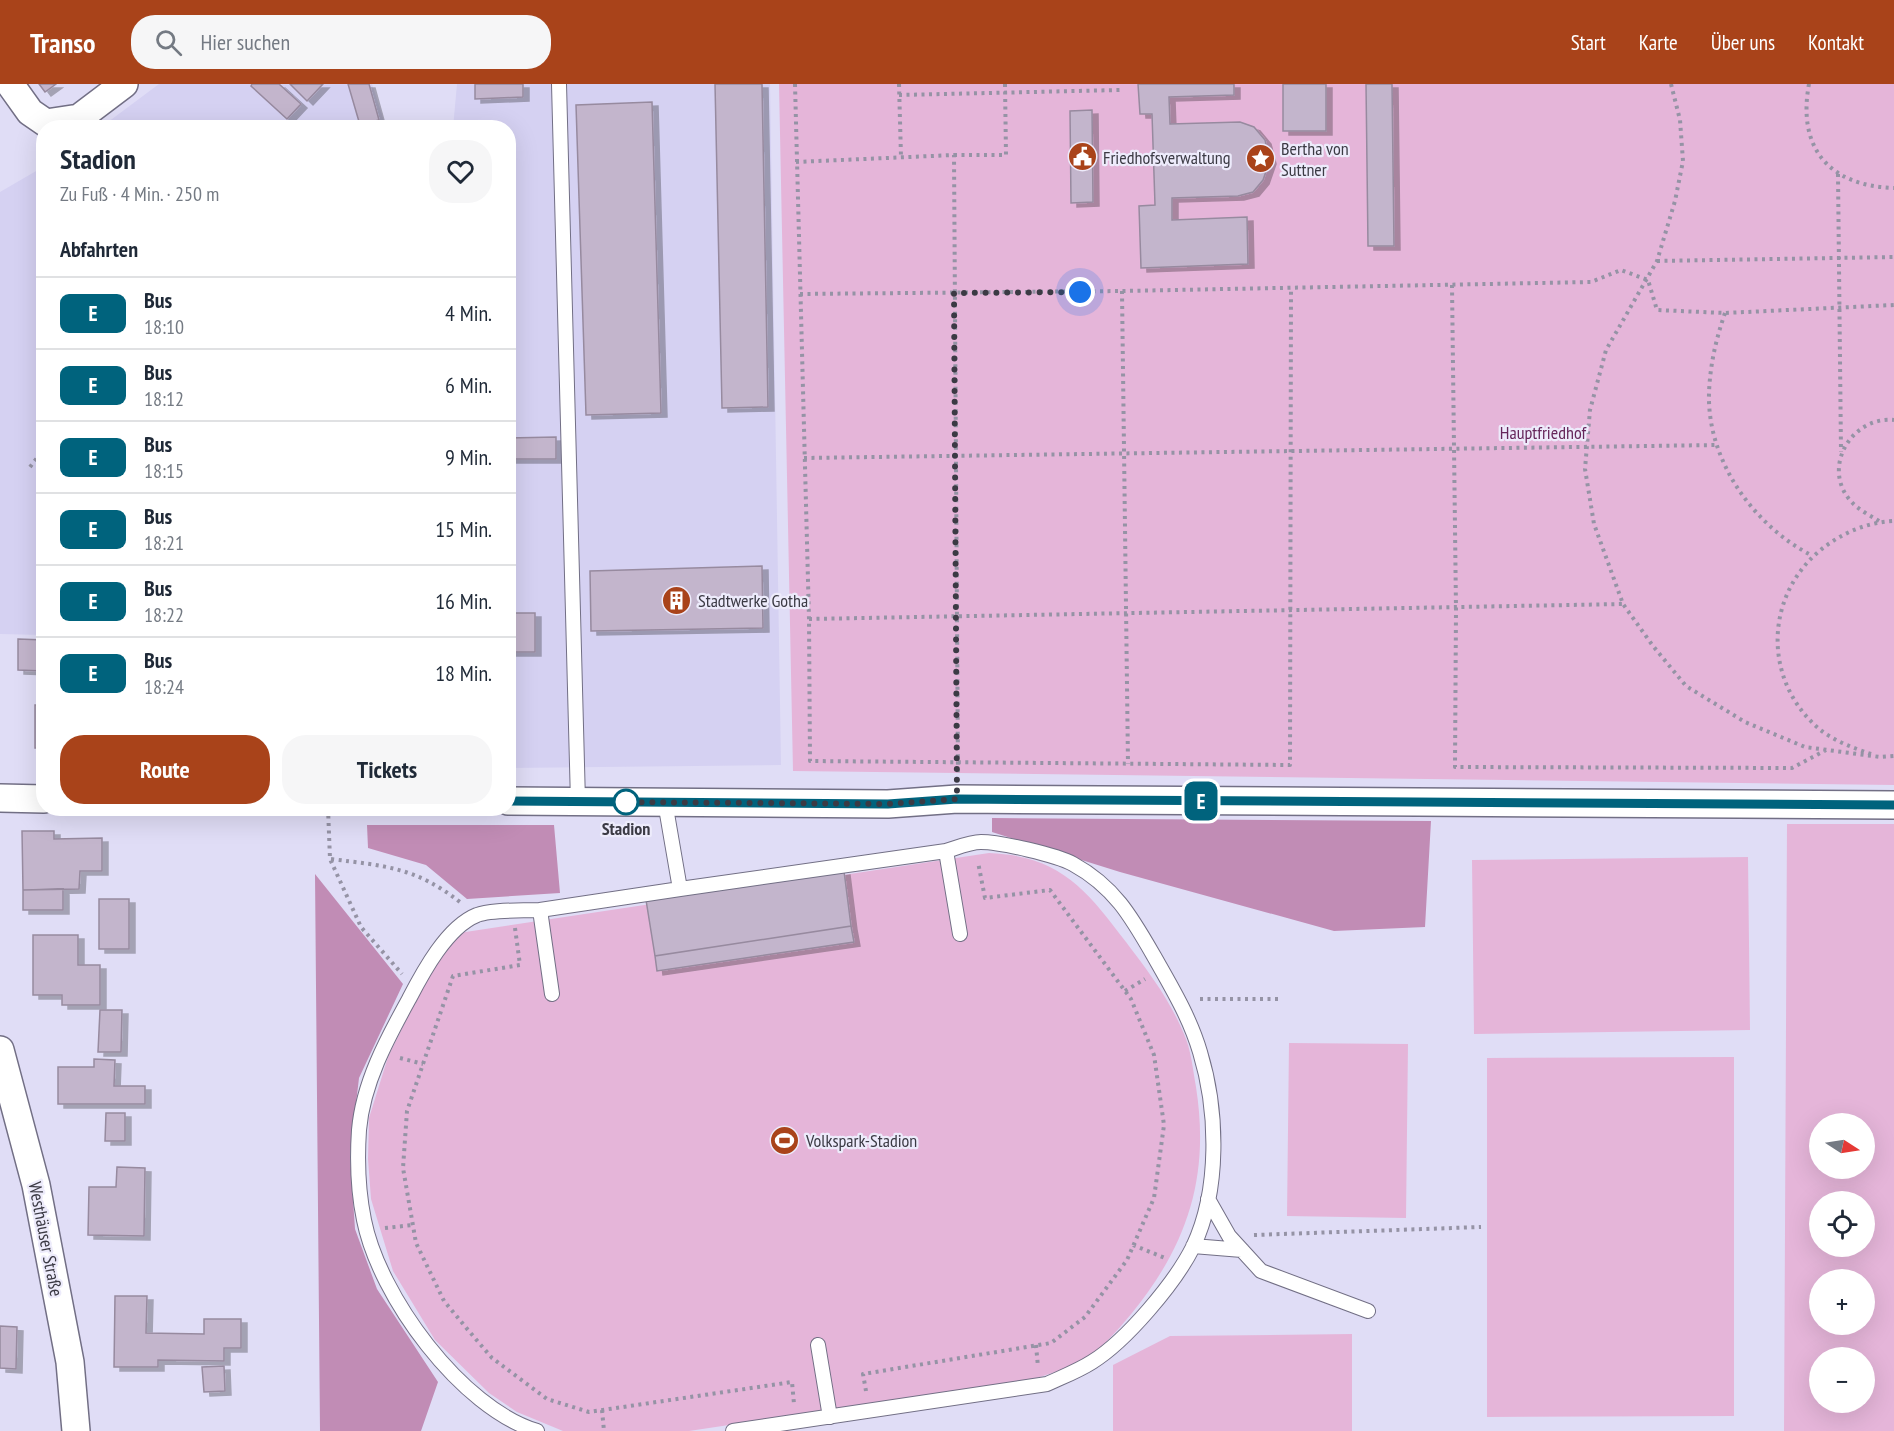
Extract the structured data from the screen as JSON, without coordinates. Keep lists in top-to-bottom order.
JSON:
{
  "streets": {
    "street": ["Westhäuser Straße"]
  },
  "parks": ["Hauptfriedhof"],
  "places": {
    "public building": ["Friedhofsverwaltung"],
    "place": ["Bertha von Suttner"],
    "building": ["Stadtwerke Gotha"],
    "other": ["Stadion"],
    "sports": ["Volkspark-Stadion"]
  },
  "lines": ["bus line E"],
  "north": "right",
  "page": {
    "header": "Transo",
    "search": "Hier suchen",
    "nav": [
      "Start",
      "Karte",
      "Über uns",
      "Kontakt"
    ],
    "on_map": "E",
    "heading": [
      ["Stadion", "Zu Fuß · 4 Min. · 250 m"],
      "Abfahrten"
    ],
    "list": [
      {
        "mark": "E",
        "name": "Bus",
        "note": "18:10",
        "value": "4 Min."
      },
      {
        "mark": "E",
        "name": "Bus",
        "note": "18:12",
        "value": "6 Min."
      },
      {
        "mark": "E",
        "name": "Bus",
        "note": "18:15",
        "value": "9 Min."
      },
      {
        "mark": "E",
        "name": "Bus",
        "note": "18:21",
        "value": "15 Min."
      },
      {
        "mark": "E",
        "name": "Bus",
        "note": "18:22",
        "value": "16 Min."
      },
      {
        "mark": "E",
        "name": "Bus",
        "note": "18:24",
        "value": "18 Min."
      }
    ],
    "buttons": ["Route", "Tickets"],
    "map_buttons": ["+", "−"]
  }
}
